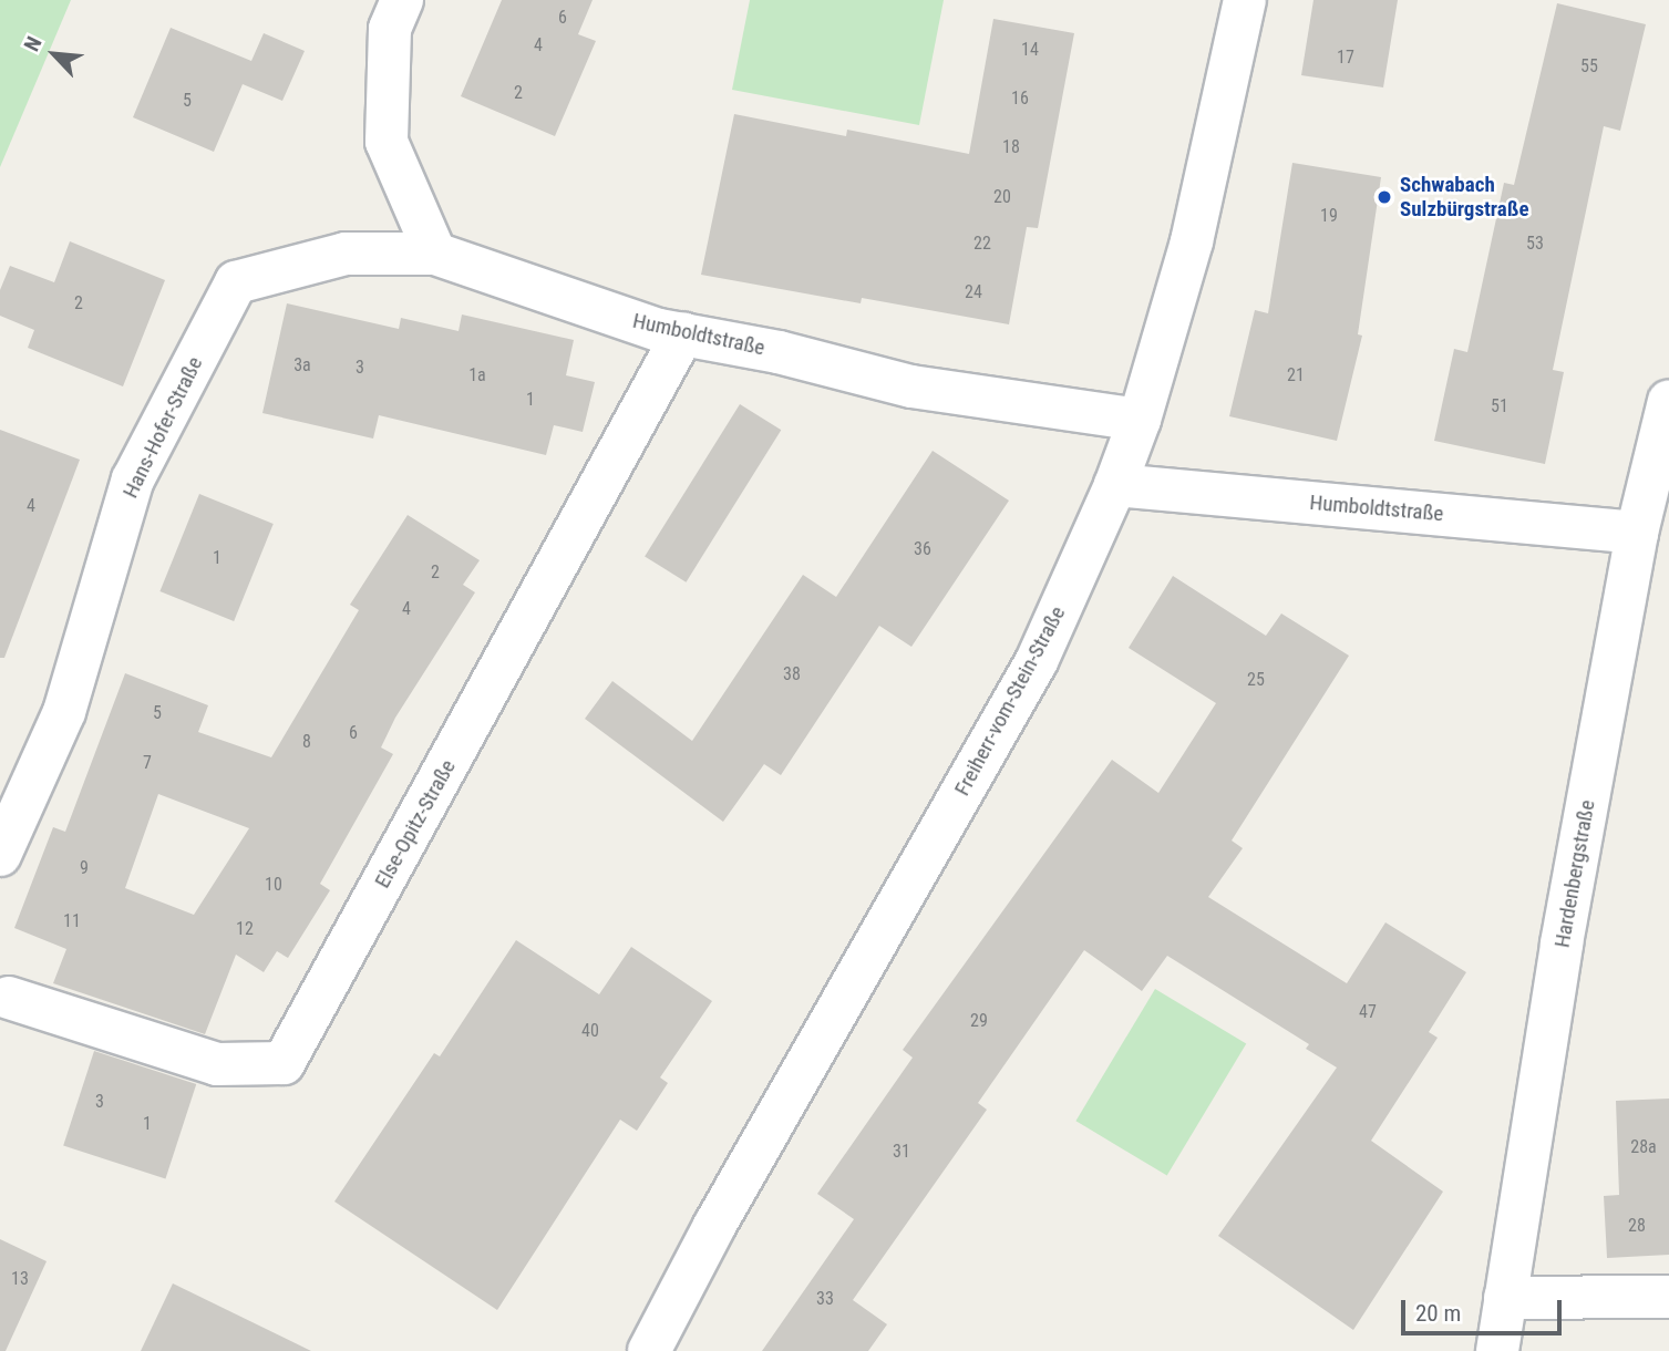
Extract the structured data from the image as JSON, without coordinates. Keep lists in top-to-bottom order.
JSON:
{
  "streets": {
    "street": [
      "Humboldtstraße",
      "Hans-Hofer-Straße",
      "Freiherr-vom-Stein-Straße",
      "Else-Opitz-Straße",
      "Hardenbergstraße"
    ]
  },
  "crossings": [
    ["Humboldtstraße", "Hans-Hofer-Straße"],
    ["Humboldtstraße", "Freiherr-vom-Stein-Straße"],
    ["Humboldtstraße", "Else-Opitz-Straße"],
    ["Humboldtstraße", "Hardenbergstraße"]
  ],
  "places": ["Schwabach Sulzbürgstraße"],
  "house_numbers": [
    "6",
    "4",
    "14",
    "17",
    "55",
    "2",
    "16",
    "5",
    "18",
    "20",
    "19",
    "22",
    "53",
    "24",
    "2",
    "3a",
    "3",
    "1a",
    "21",
    "1",
    "51",
    "4",
    "36",
    "1",
    "2",
    "4",
    "38",
    "25",
    "5",
    "6",
    "8",
    "7",
    "9",
    "10",
    "11",
    "12",
    "47",
    "29",
    "40",
    "3",
    "1",
    "28a",
    "31",
    "28",
    "13",
    "33"
  ],
  "scale_bar": "20 m",
  "north": "top left"
}
